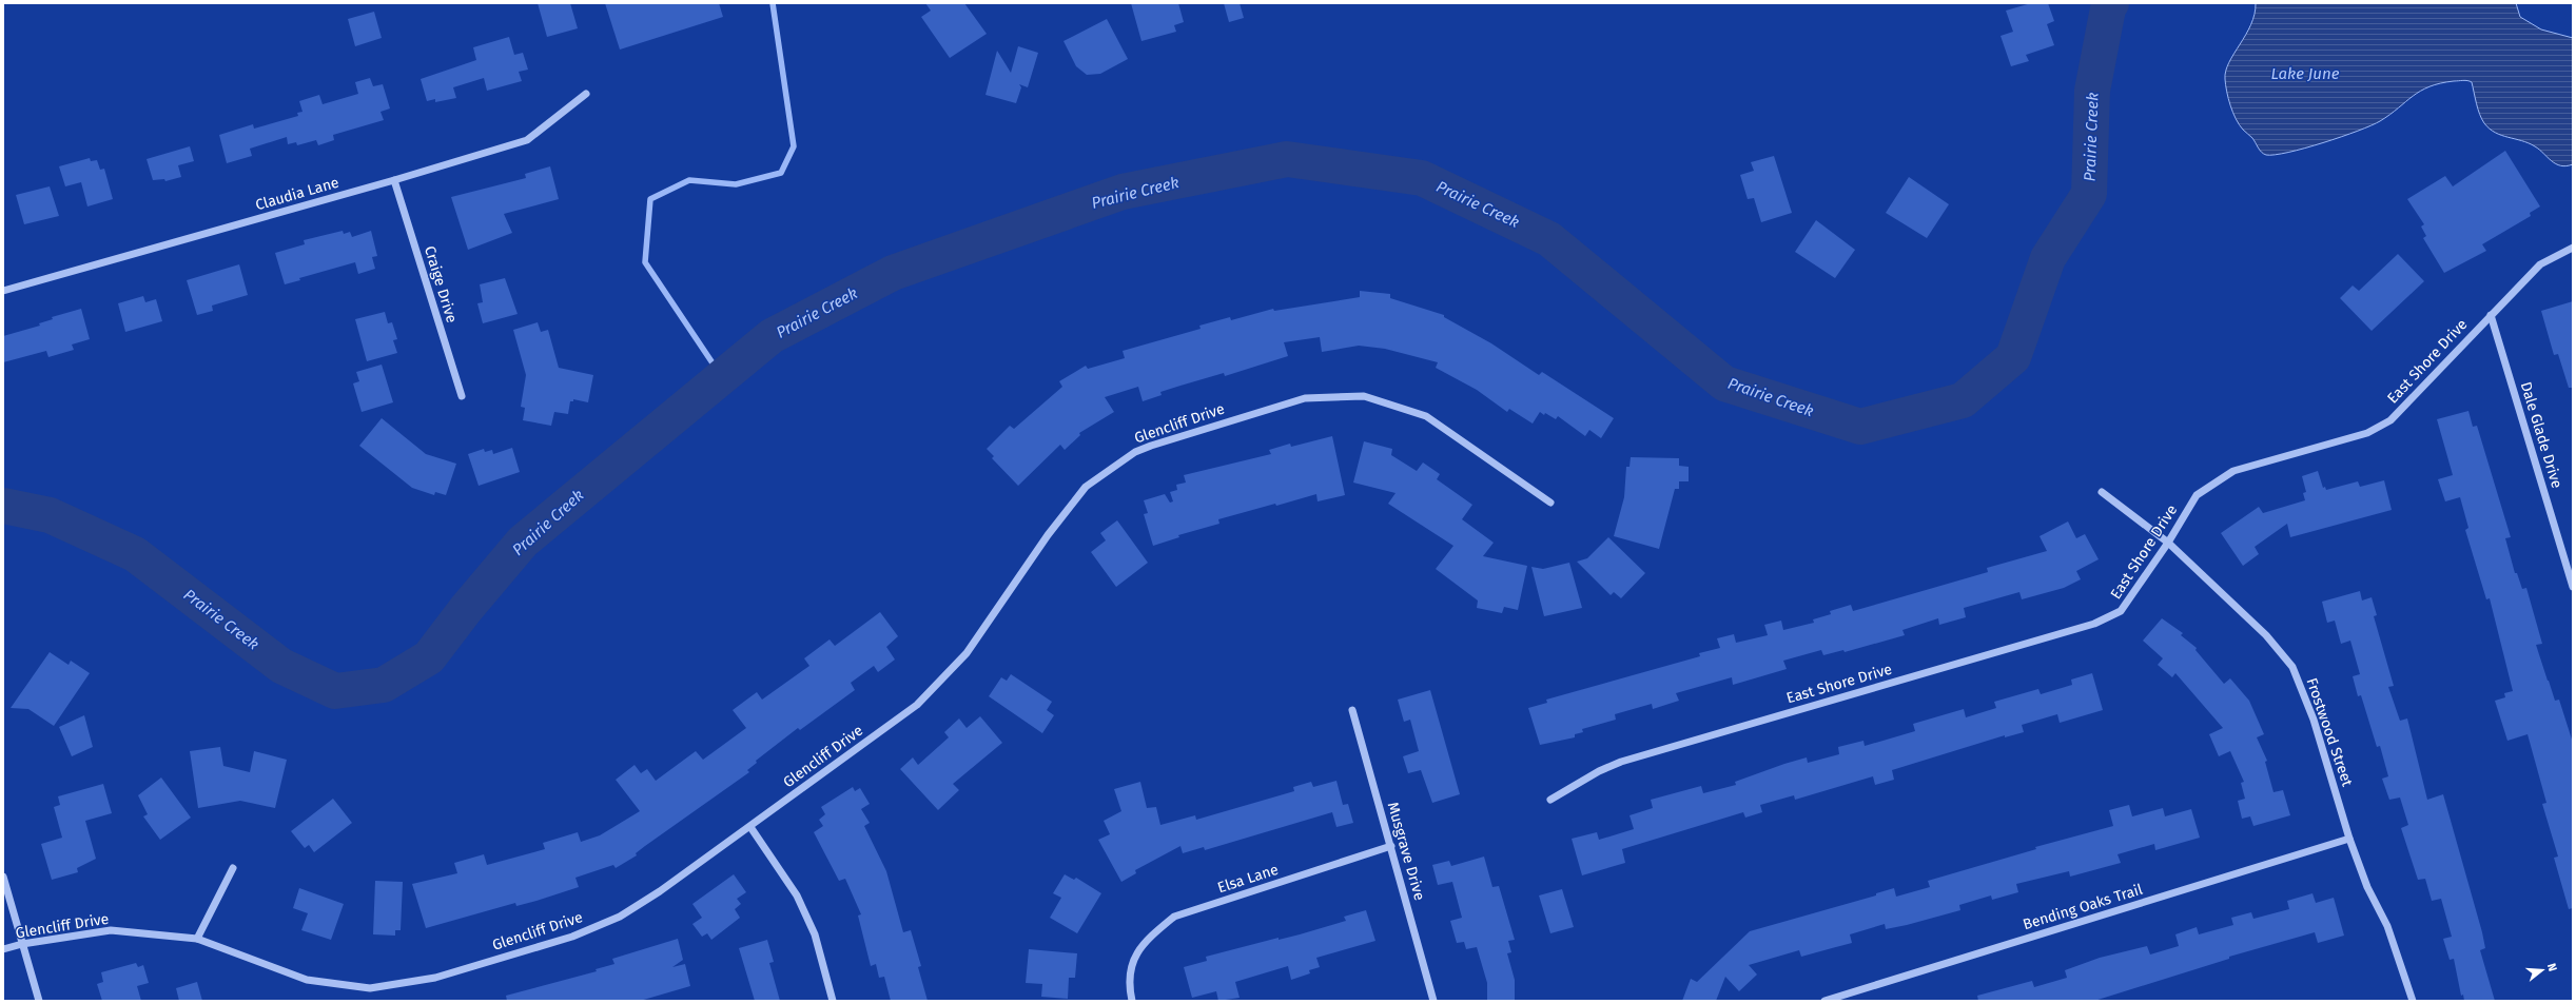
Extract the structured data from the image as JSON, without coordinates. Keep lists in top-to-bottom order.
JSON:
{
  "streets": {
    "street": [
      "Claudia Lane",
      "Craige Drive",
      "East Shore Drive",
      "Glencliff Drive",
      "Dale Glade Drive",
      "Frostwood Street",
      "Musgrave Drive",
      "Elsa Lane",
      "Bending Oaks Trail"
    ]
  },
  "crossings": [
    ["Claudia Lane", "Craige Drive"],
    ["East Shore Drive", "Dale Glade Drive"],
    ["East Shore Drive", "Frostwood Street"],
    ["Frostwood Street", "Bending Oaks Trail"],
    ["Musgrave Drive", "Elsa Lane"]
  ],
  "water": ["Lake June", "Prairie Creek"],
  "north": "right"
}
